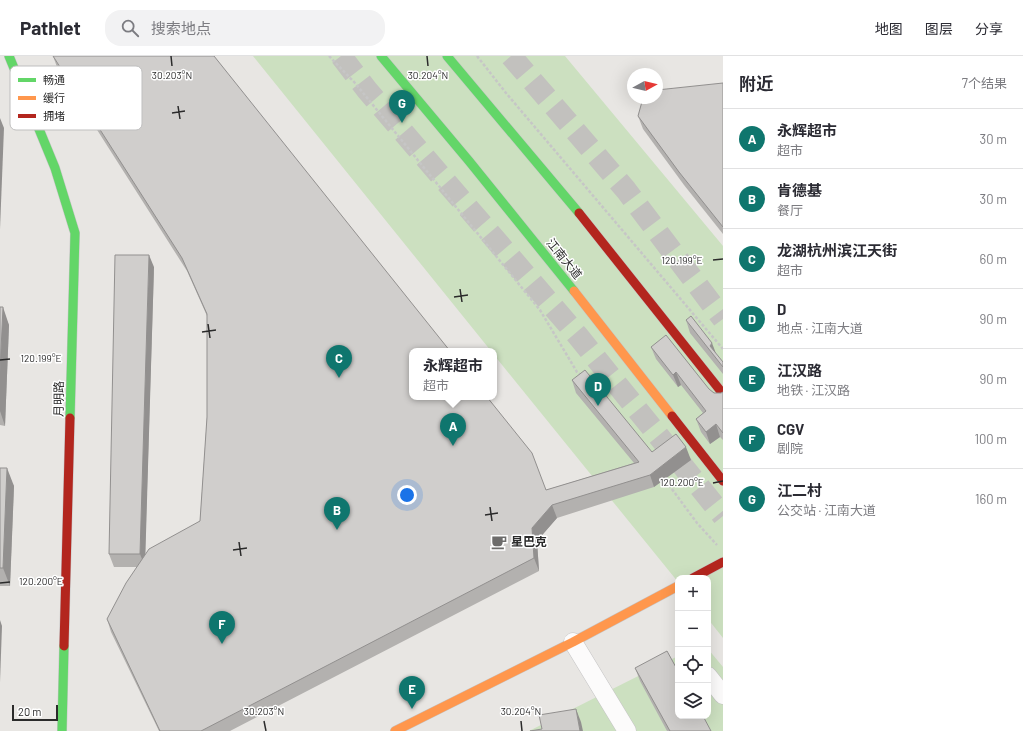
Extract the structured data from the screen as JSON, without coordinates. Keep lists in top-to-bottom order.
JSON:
{
  "streets": {
    "street": ["江南大道", "月明路"]
  },
  "places": {
    "cafe": ["星巴克"]
  },
  "legend": ["畅通", "缓行", "拥堵"],
  "scale_bar": "20 m",
  "north": "right",
  "page": {
    "header": "Pathlet",
    "search": "搜索地点",
    "nav": ["地图", "图层", "分享"],
    "heading": ["附近", "7个结果"],
    "pins": [
      "G",
      "C",
      "D",
      "A",
      "B",
      "F",
      "E"
    ],
    "list": [
      {
        "mark": "A",
        "name": "永辉超市",
        "note": "超市",
        "value": "30 m"
      },
      {
        "mark": "B",
        "name": "肯德基",
        "note": "餐厅",
        "value": "30 m"
      },
      {
        "mark": "C",
        "name": "龙湖杭州滨江天街",
        "note": "超市",
        "value": "60 m"
      },
      {
        "mark": "D",
        "name": "D",
        "note": "地点 · 江南大道",
        "value": "90 m"
      },
      {
        "mark": "E",
        "name": "江汉路",
        "note": "地铁 · 江汉路",
        "value": "90 m"
      },
      {
        "mark": "F",
        "name": "CGV",
        "note": "剧院",
        "value": "100 m"
      },
      {
        "mark": "G",
        "name": "江二村",
        "note": "公交站 · 江南大道",
        "value": "160 m"
      }
    ],
    "popup": ["永辉超市", "超市"],
    "map_buttons": ["+", "−"],
    "scale": "20 m"
  },
  "coordinates": [
    "30.203°N",
    "30.204°N",
    "120.199°E",
    "120.200°E"
  ]
}
